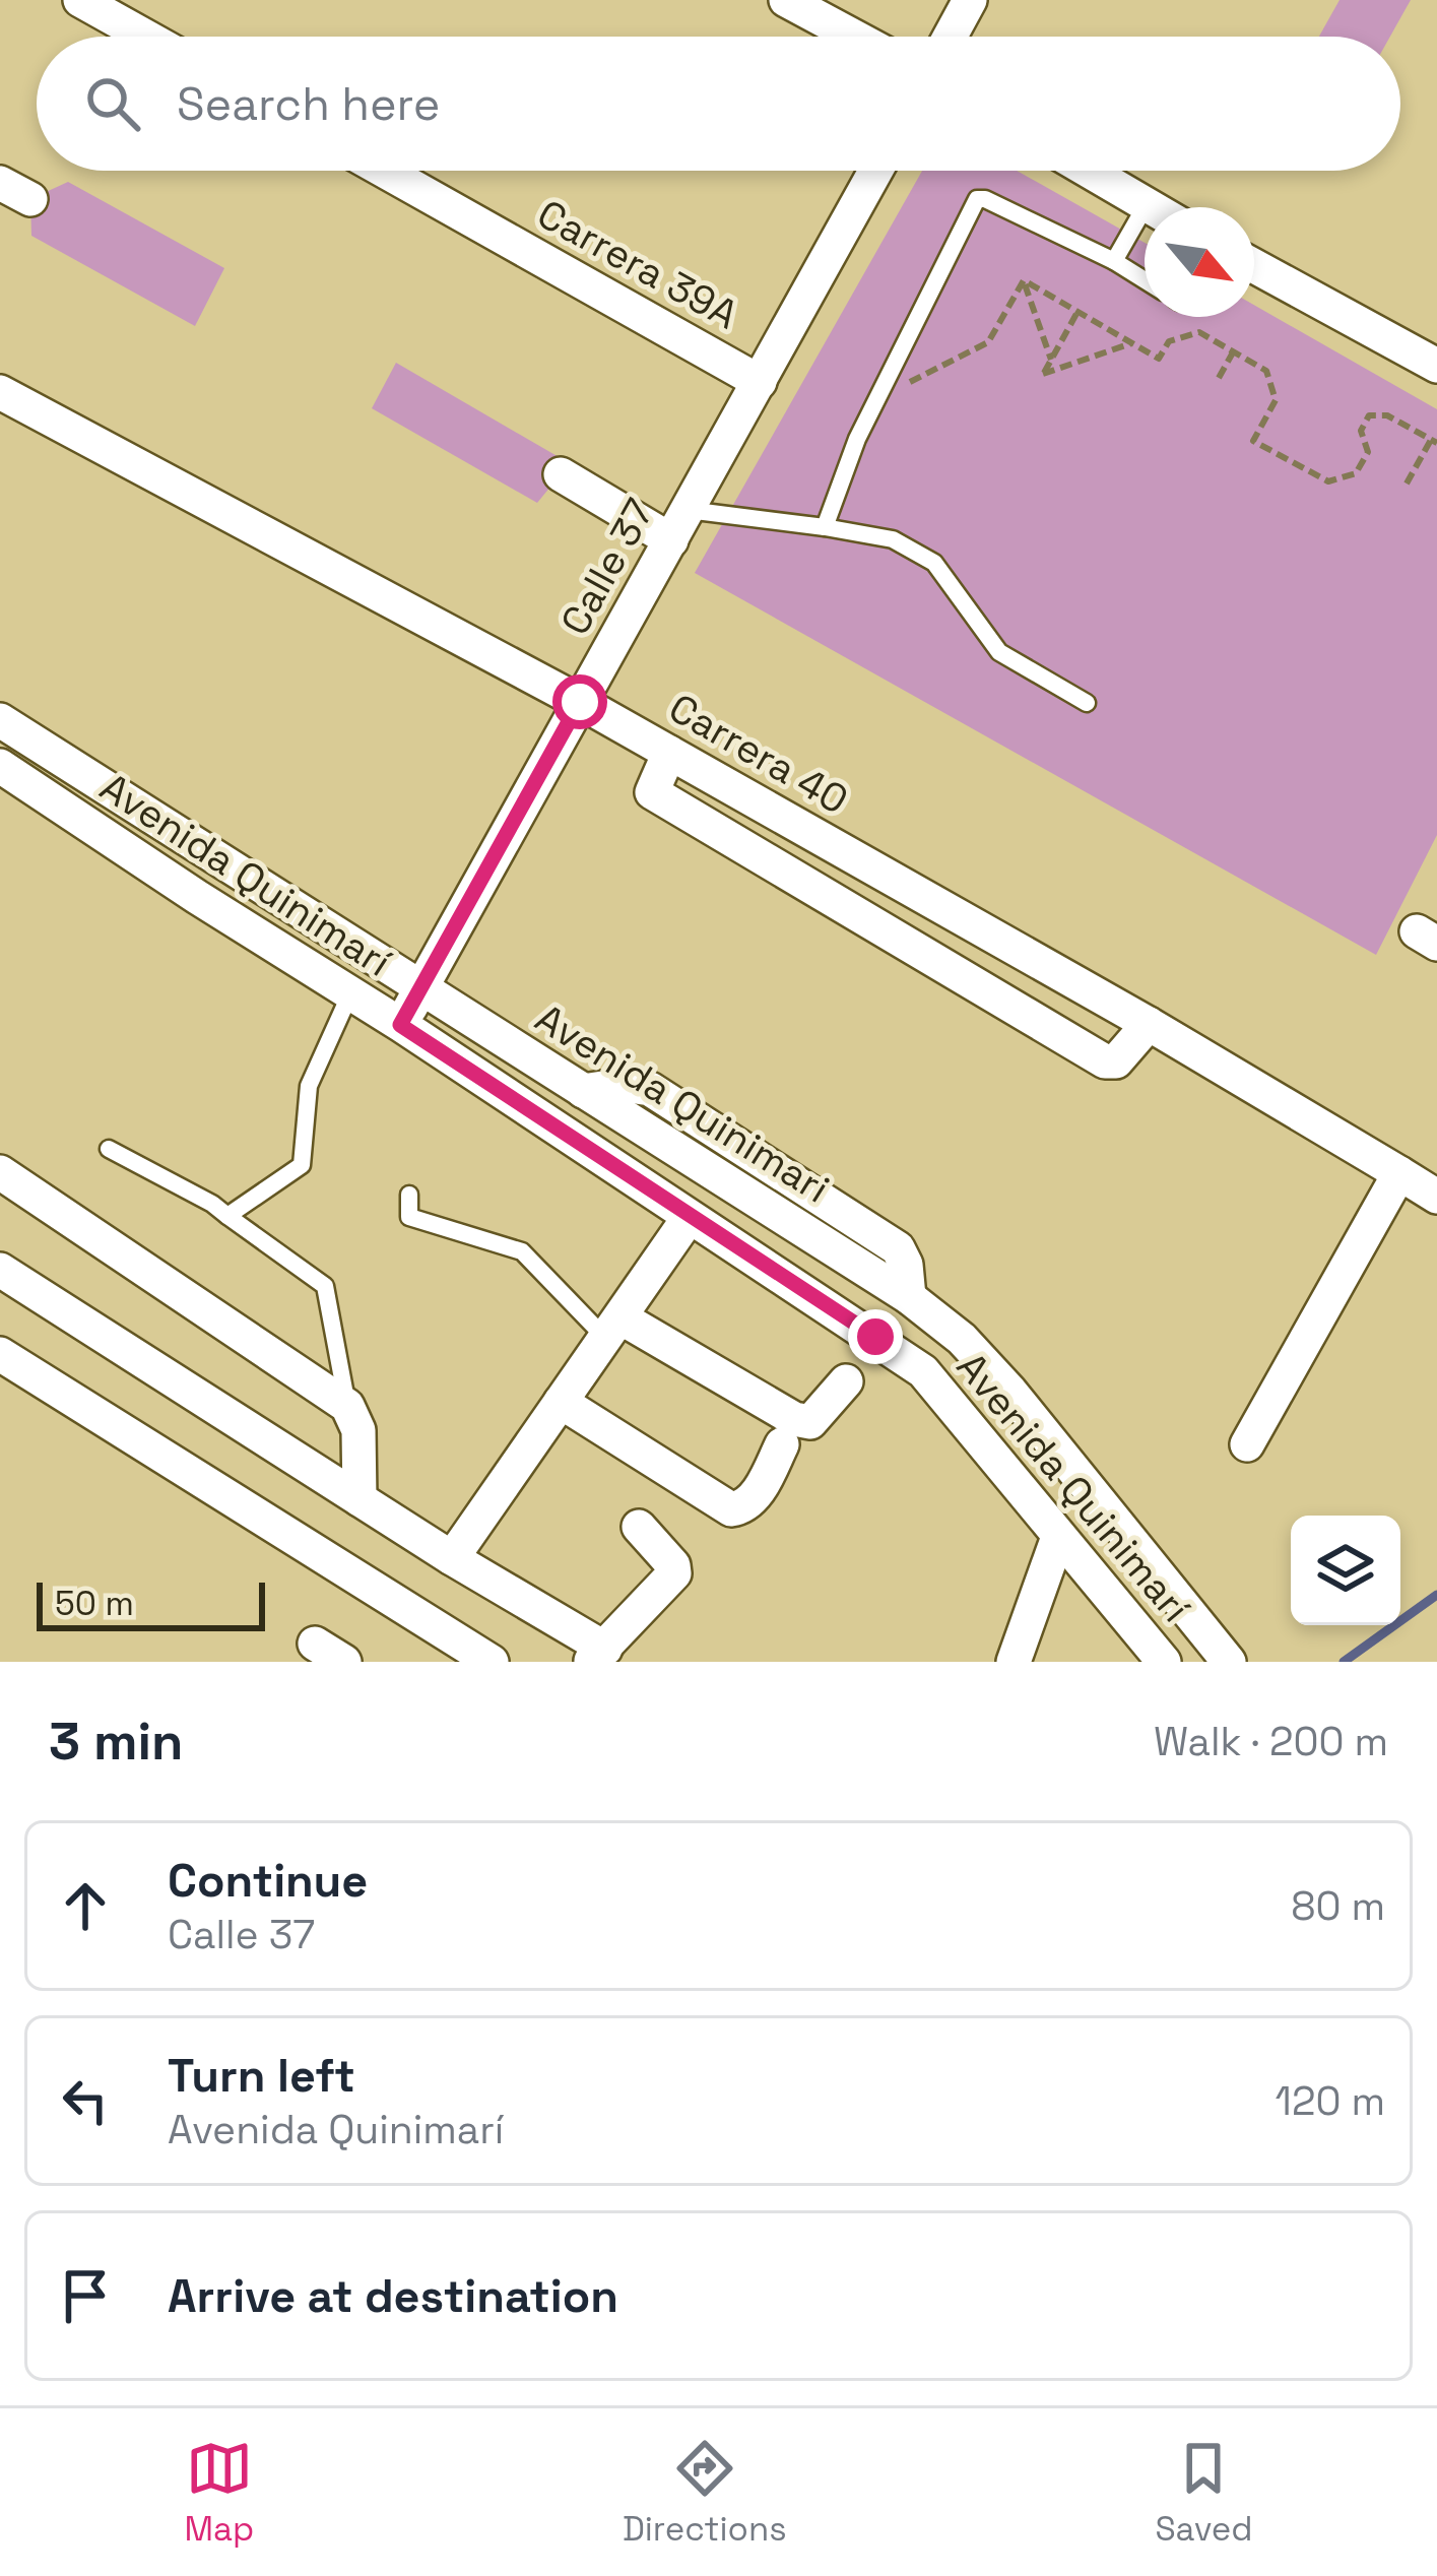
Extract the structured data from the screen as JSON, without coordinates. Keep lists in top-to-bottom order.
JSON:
{
  "streets": {
    "street": [
      "Carrera 39A",
      "Calle 37",
      "Carrera 40",
      "Avenida Quinimarí",
      "Avenida Quinimari"
    ]
  },
  "crossings": [
    ["Carrera 39A", "Calle 37"],
    ["Calle 37", "Carrera 40"],
    ["Calle 37", "Avenida Quinimarí"],
    ["Calle 37", "Avenida Quinimari"]
  ],
  "scale_bar": "50 m",
  "north": "bottom right",
  "page": {
    "search": "Search here",
    "scale": "50 m",
    "heading": ["3 min", "Walk · 200 m"],
    "list": [
      ["Continue", "Calle 37", "80 m"],
      ["Turn left", "Avenida Quinimarí", "120 m"],
      "Arrive at destination"
    ],
    "nav": ["Map", "Directions", "Saved"]
  }
}
